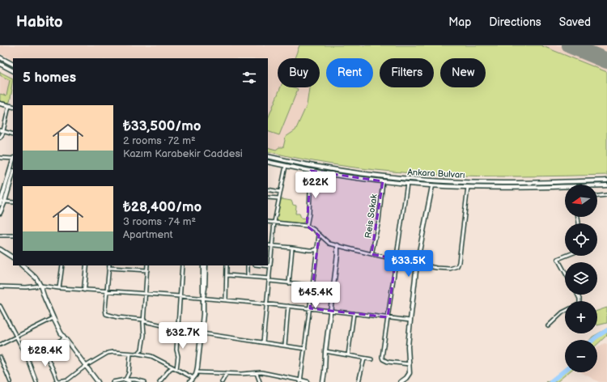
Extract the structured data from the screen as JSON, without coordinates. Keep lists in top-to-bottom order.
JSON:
{
  "streets": {
    "street": ["Ankara Bulvarı", "Reis Sokak"]
  },
  "crossings": [
    ["Ankara Bulvarı", "Reis Sokak"]
  ],
  "north": "left",
  "page": {
    "header": "Habito",
    "nav": ["Map", "Directions", "Saved"],
    "chip": [
      "Buy",
      "Rent",
      "Filters",
      "New"
    ],
    "heading": "5 homes",
    "list": [
      {
        "name": "₺33,500/mo",
        "note": "2 rooms · 72 m² · Kazım Karabekir Caddesi"
      },
      {
        "name": "₺28,400/mo",
        "note": "3 rooms · 74 m² · Apartment"
      }
    ],
    "price": [
      "₺22K",
      "₺33.5K",
      "₺45.4K",
      "₺32.7K",
      "₺28.4K"
    ],
    "map_buttons": ["+", "−"]
  }
}
